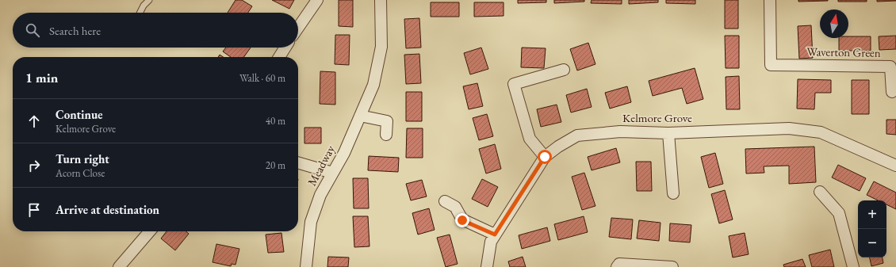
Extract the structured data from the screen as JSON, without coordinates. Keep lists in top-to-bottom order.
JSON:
{
  "streets": {
    "street": ["Waverton Green", "Kelmore Grove", "Meadway"]
  },
  "north": "top",
  "page": {
    "search": "Search here",
    "heading": ["1 min", "Walk · 60 m"],
    "list": [
      ["Continue", "Kelmore Grove", "40 m"],
      ["Turn right", "Acorn Close", "20 m"],
      "Arrive at destination"
    ],
    "map_buttons": ["+", "−"]
  }
}
